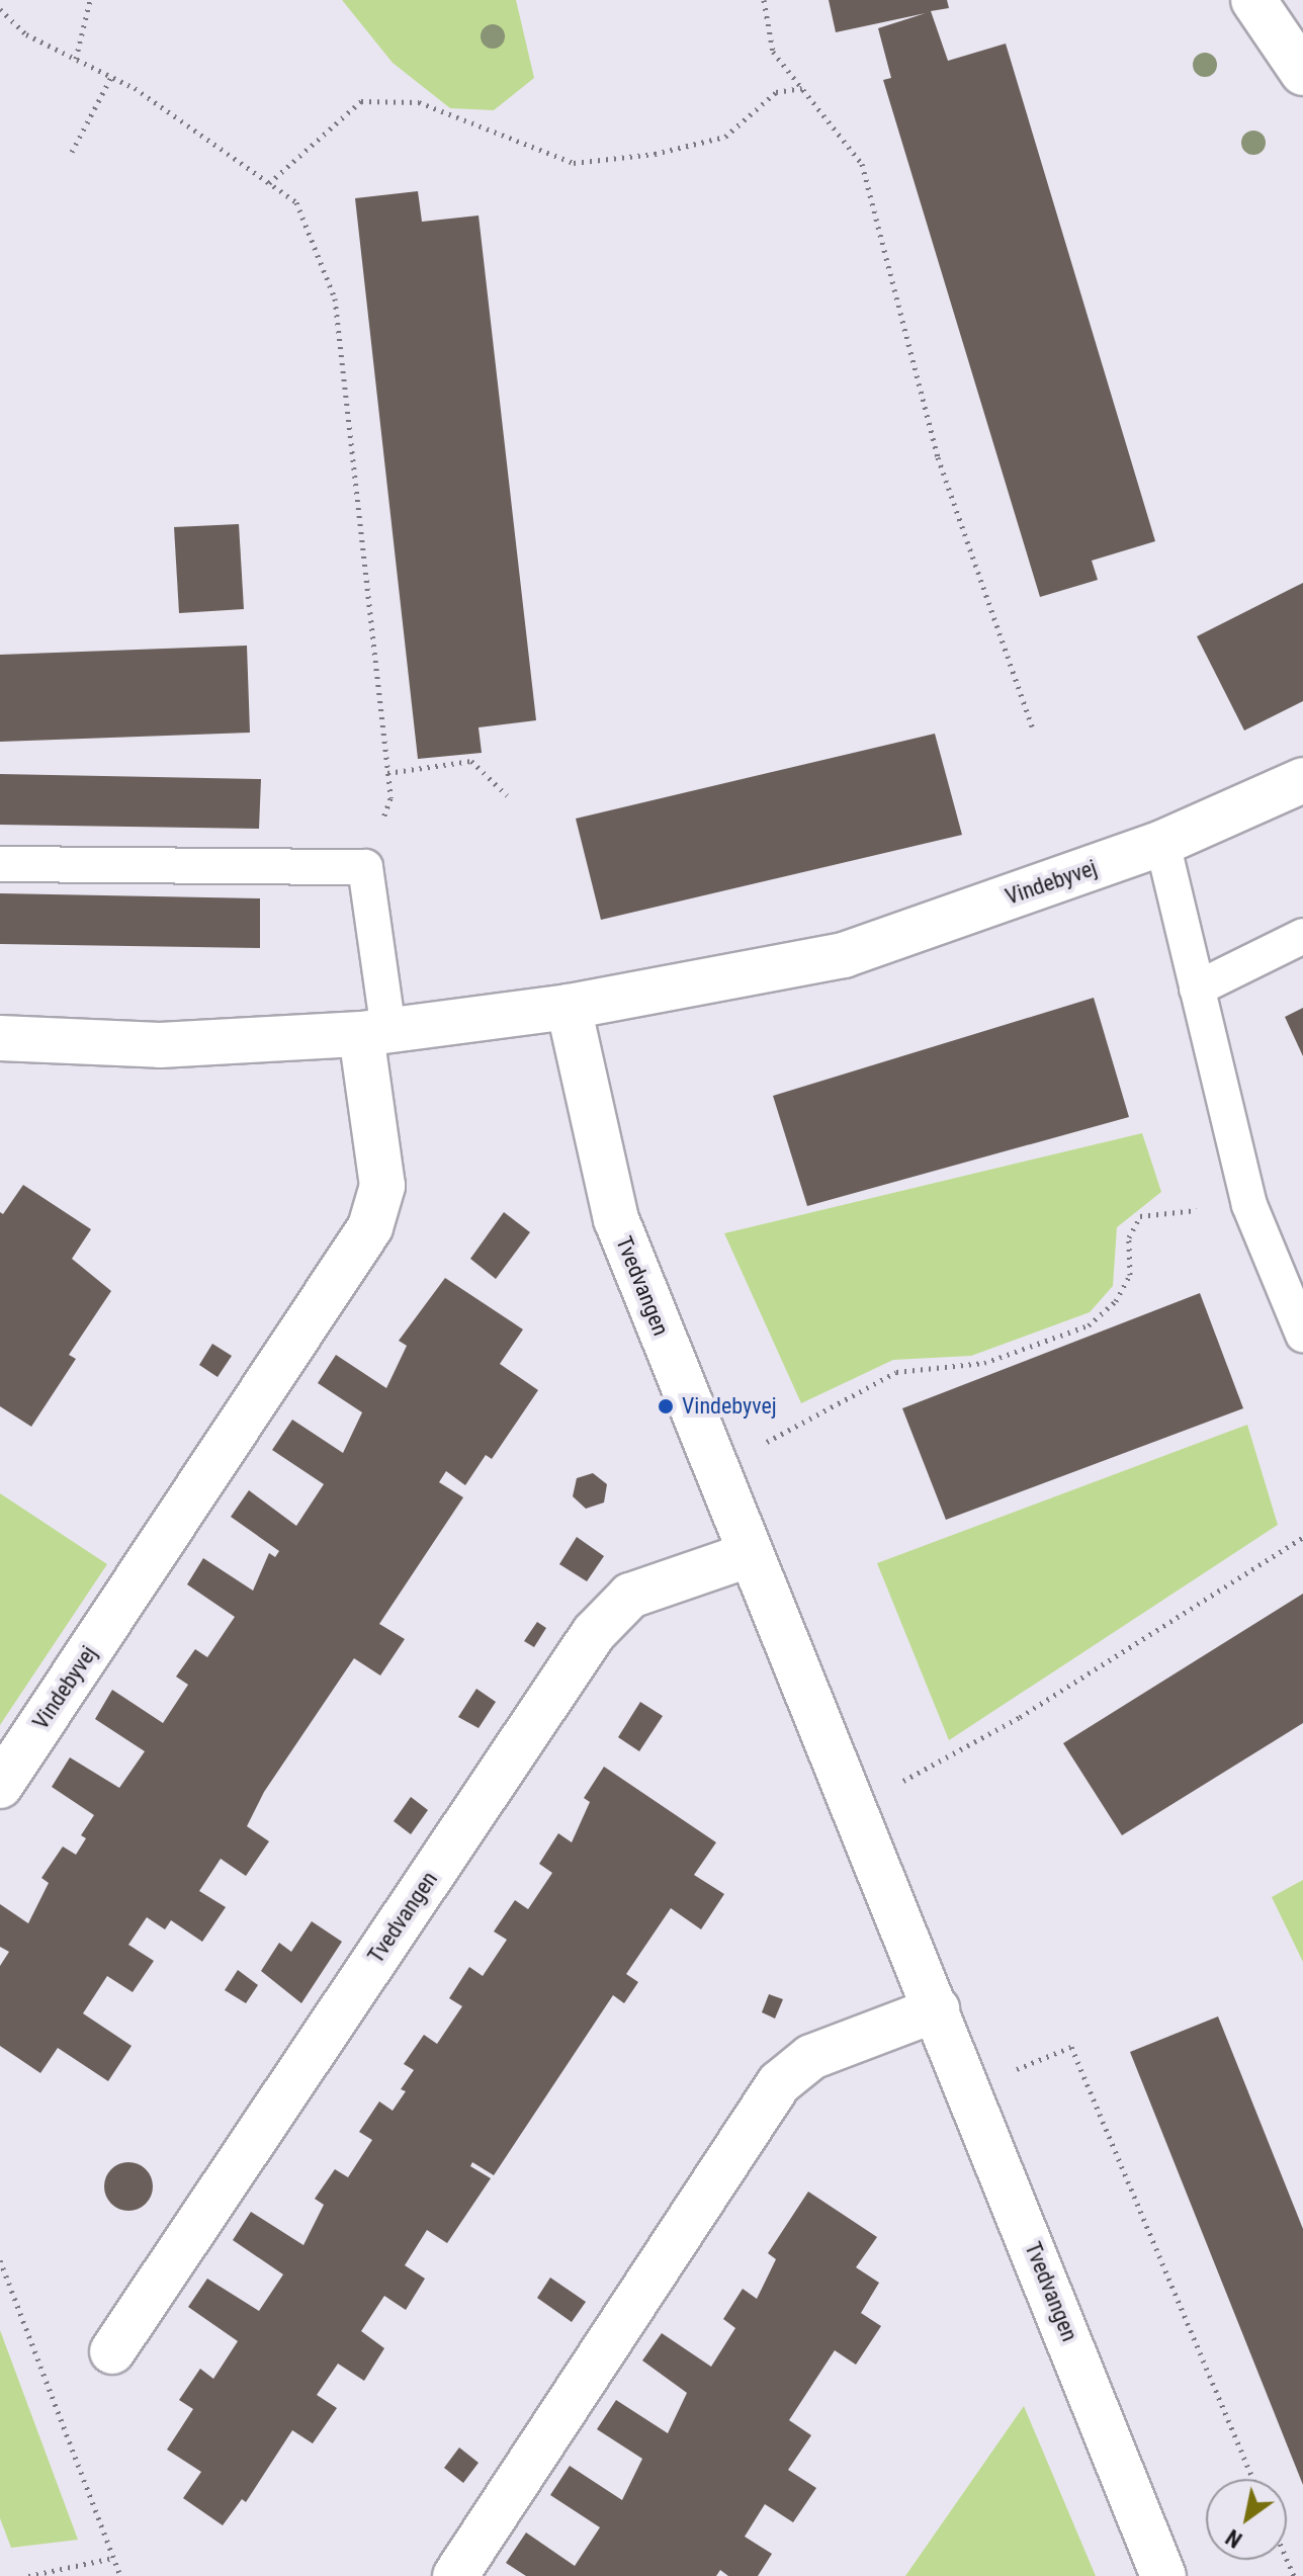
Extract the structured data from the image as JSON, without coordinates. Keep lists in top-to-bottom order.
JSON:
{
  "streets": {
    "street": ["Vindebyvej", "Tvedvangen"]
  },
  "crossings": [
    ["Vindebyvej", "Tvedvangen"]
  ],
  "places": ["Vindebyvej"],
  "north": "bottom left"
}
